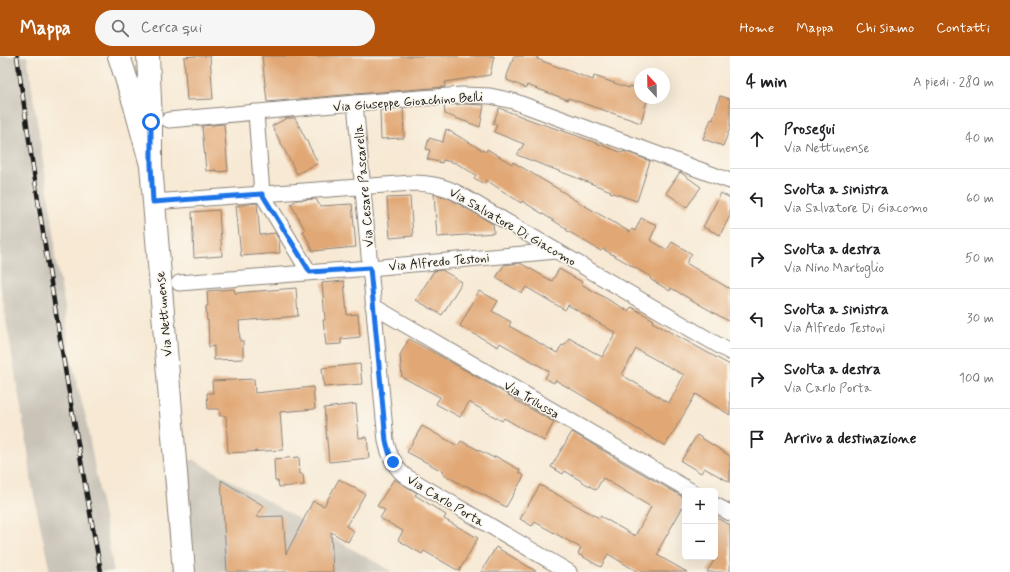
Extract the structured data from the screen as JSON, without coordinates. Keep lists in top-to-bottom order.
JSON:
{
  "streets": {
    "main road": ["Via Nettunense"],
    "street": [
      "Via Giuseppe Gioachino Belli",
      "Via Cesare Pascarella",
      "Via Salvatore Di Giacomo",
      "Via Alfredo Testoni",
      "Via Trilussa",
      "Via Carlo Porta"
    ]
  },
  "crossings": [
    ["Via Giuseppe Gioachino Belli", "Via Cesare Pascarella"],
    ["Via Cesare Pascarella", "Via Salvatore Di Giacomo"],
    ["Via Cesare Pascarella", "Via Alfredo Testoni"],
    ["Via Cesare Pascarella", "Via Carlo Porta"],
    ["Via Salvatore Di Giacomo", "Via Alfredo Testoni"],
    ["Via Salvatore Di Giacomo", "Via Nettunense"],
    ["Via Alfredo Testoni", "Via Carlo Porta"],
    ["Via Trilussa", "Via Carlo Porta"]
  ],
  "north": "top",
  "page": {
    "header": "Mappa",
    "search": "Cerca qui",
    "nav": [
      "Home",
      "Mappa",
      "Chi siamo",
      "Contatti"
    ],
    "heading": ["4 min", "A piedi · 280 m"],
    "list": [
      ["Prosegui", "Via Nettunense", "40 m"],
      ["Svolta a sinistra", "Via Salvatore Di Giacomo", "60 m"],
      ["Svolta a destra", "Via Nino Martoglio", "50 m"],
      ["Svolta a sinistra", "Via Alfredo Testoni", "30 m"],
      ["Svolta a destra", "Via Carlo Porta", "100 m"],
      "Arrivo a destinazione"
    ],
    "map_buttons": ["+", "−"]
  }
}
